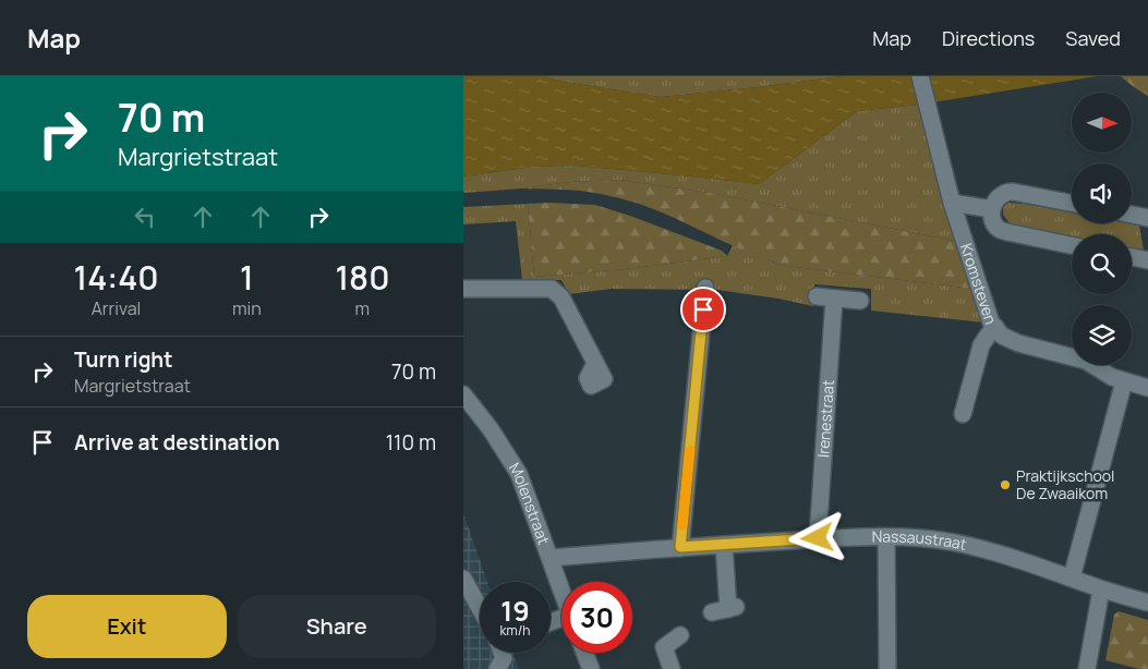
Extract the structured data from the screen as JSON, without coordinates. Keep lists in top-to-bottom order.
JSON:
{
  "streets": {
    "street": [
      "Kromsteven",
      "Irenestraat",
      "Molenstraat",
      "Nassaustraat"
    ]
  },
  "crossings": [
    ["Irenestraat", "Nassaustraat"],
    ["Molenstraat", "Nassaustraat"]
  ],
  "places": ["Praktijkschool De Zwaaikom"],
  "north": "right",
  "page": {
    "header": "Map",
    "nav": ["Map", "Directions", "Saved"],
    "turn": ["70 m", "Margrietstraat"],
    "eta": [
      "14:40",
      "Arrival",
      "1",
      "min",
      "180",
      "m"
    ],
    "list": [
      {
        "name": "Turn right",
        "note": "Margrietstraat",
        "value": "70 m"
      },
      {
        "name": "Arrive at destination",
        "value": "110 m"
      }
    ],
    "speed": "19 km/h",
    "limit": "30",
    "buttons": ["Exit", "Share"]
  }
}
